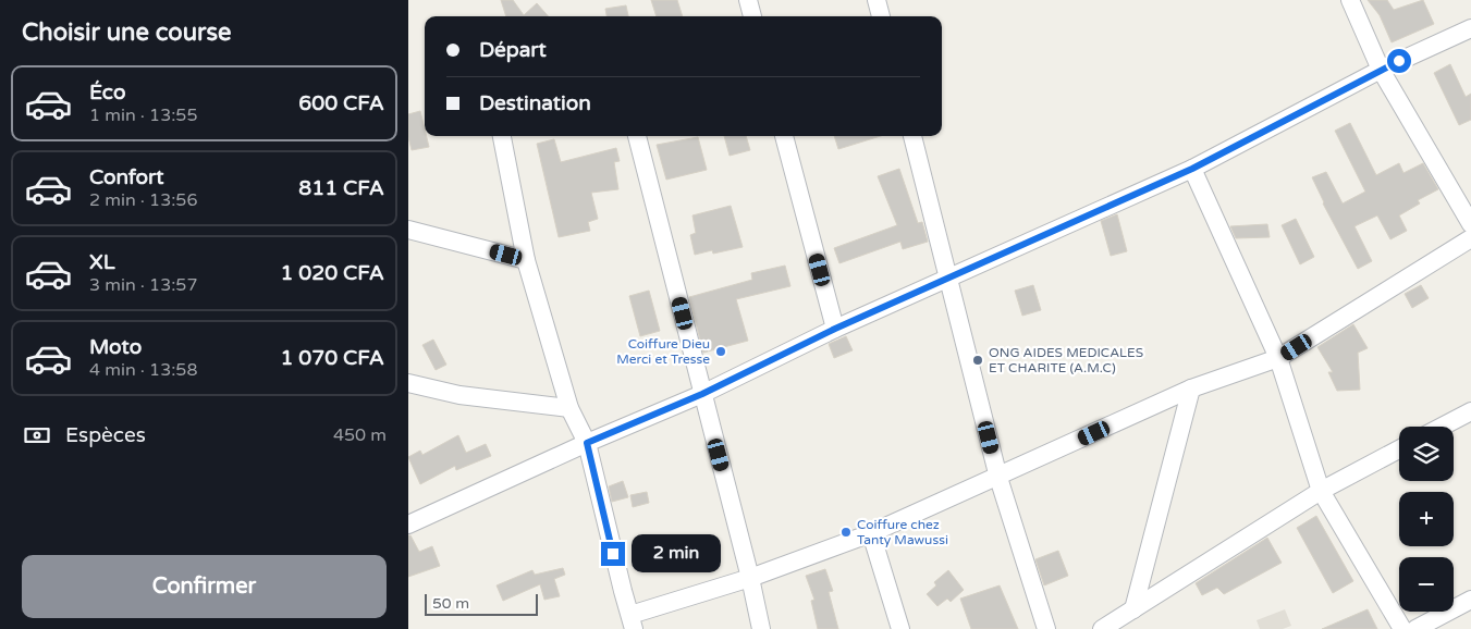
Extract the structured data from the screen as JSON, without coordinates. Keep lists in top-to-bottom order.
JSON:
{
  "places": ["Coiffure Dieu Merci et Tresse", "ONG AIDES MEDICALES ET CHARITE (A.M.C)", "Coiffure chez Tanty Mawussi"],
  "scale_bar": "50 m",
  "page": {
    "heading": "Choisir une course",
    "banner": ["Départ", "Destination"],
    "list": [
      {
        "name": "Éco",
        "note": "1 min · 13:55",
        "value": "600 CFA"
      },
      {
        "name": "Confort",
        "note": "2 min · 13:56",
        "value": "811 CFA"
      },
      {
        "name": "XL",
        "note": "3 min · 13:57",
        "value": "1 020 CFA"
      },
      {
        "name": "Moto",
        "note": "4 min · 13:58",
        "value": "1 070 CFA"
      }
    ],
    "pay": ["Espèces", "450 m"],
    "map_buttons": ["+", "−"],
    "bubble": "2 min",
    "buttons": "Confirmer",
    "scale": "50 m"
  }
}
